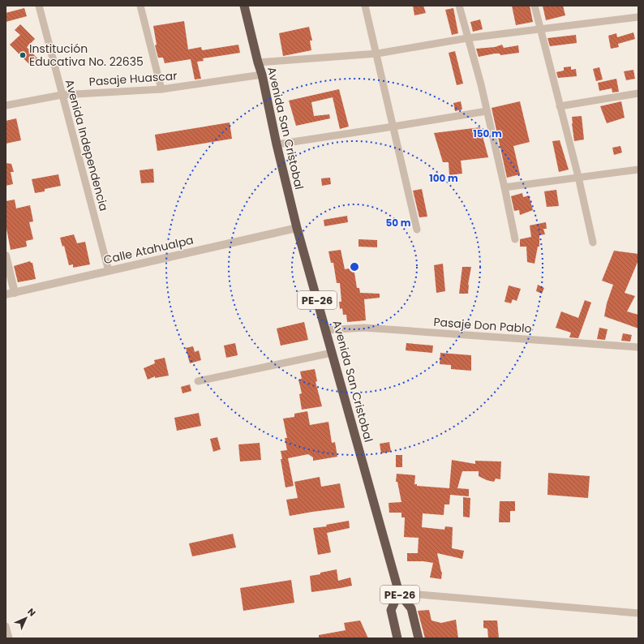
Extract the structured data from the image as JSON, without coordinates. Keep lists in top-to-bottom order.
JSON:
{
  "streets": {
    "highway": ["Avenida San Cristobal", "PE-26"],
    "street": [
      "Pasaje Huascar",
      "Avenida Independencia",
      "Calle Atahualpa",
      "Pasaje Don Pablo"
    ]
  },
  "crossings": [
    ["Pasaje Huascar", "Avenida San Cristobal"],
    ["Pasaje Huascar", "Avenida Independencia"],
    ["Avenida San Cristobal", "Calle Atahualpa"],
    ["Avenida San Cristobal", "PE-26"],
    ["Avenida San Cristobal", "Pasaje Don Pablo"],
    ["Avenida Independencia", "Calle Atahualpa"]
  ],
  "places": ["Institución Educativa No. 22635"],
  "north": "top right",
  "rings": ["150 m", "100 m", "50 m"]
}
